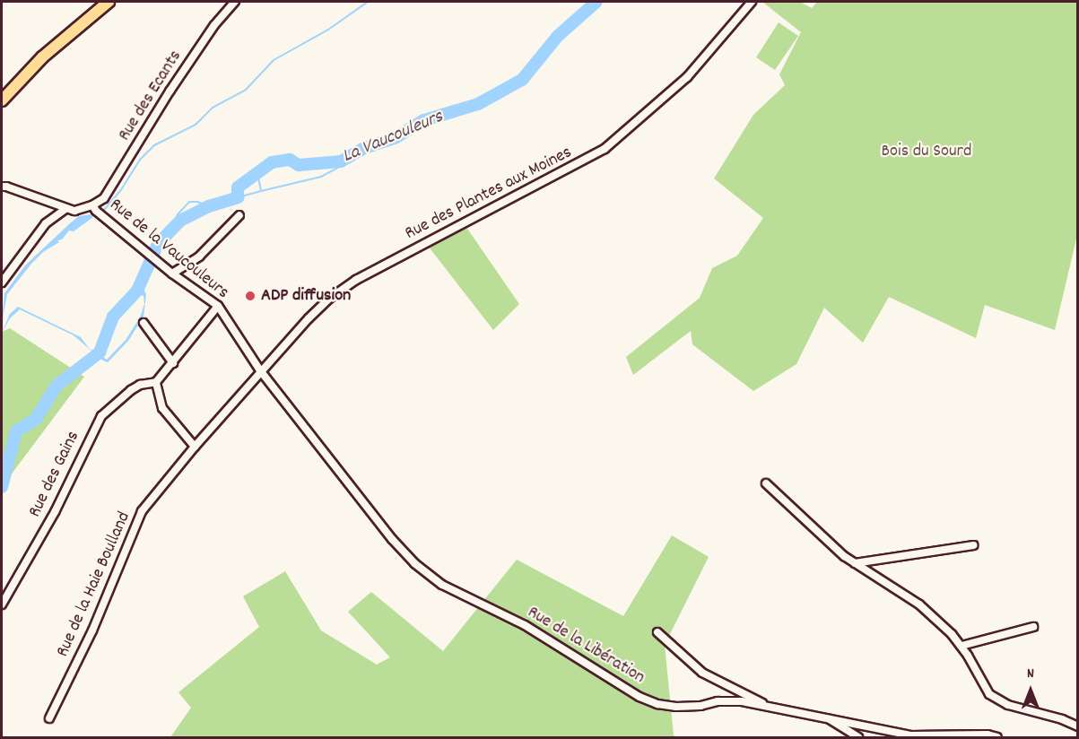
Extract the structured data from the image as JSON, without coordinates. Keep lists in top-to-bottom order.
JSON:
{
  "streets": {
    "street": [
      "Rue des Ecants",
      "Rue des Plantes aux Moines",
      "Rue de la Vaucouleurs",
      "Rue des Gains",
      "Rue de la Haie Boulland",
      "Rue de la Libération"
    ]
  },
  "crossings": [
    ["Rue des Ecants", "Rue de la Vaucouleurs"],
    ["Rue des Plantes aux Moines", "Rue de la Vaucouleurs"],
    ["Rue des Plantes aux Moines", "Rue de la Haie Boulland"],
    ["Rue des Plantes aux Moines", "Rue de la Libération"],
    ["Rue de la Vaucouleurs", "Rue de la Haie Boulland"],
    ["Rue de la Vaucouleurs", "Rue de la Libération"],
    ["Rue de la Haie Boulland", "Rue de la Libération"]
  ],
  "water": ["La Vaucouleurs"],
  "parks": ["Bois du Sourd"],
  "places": ["ADP diffusion"],
  "north": "top"
}
